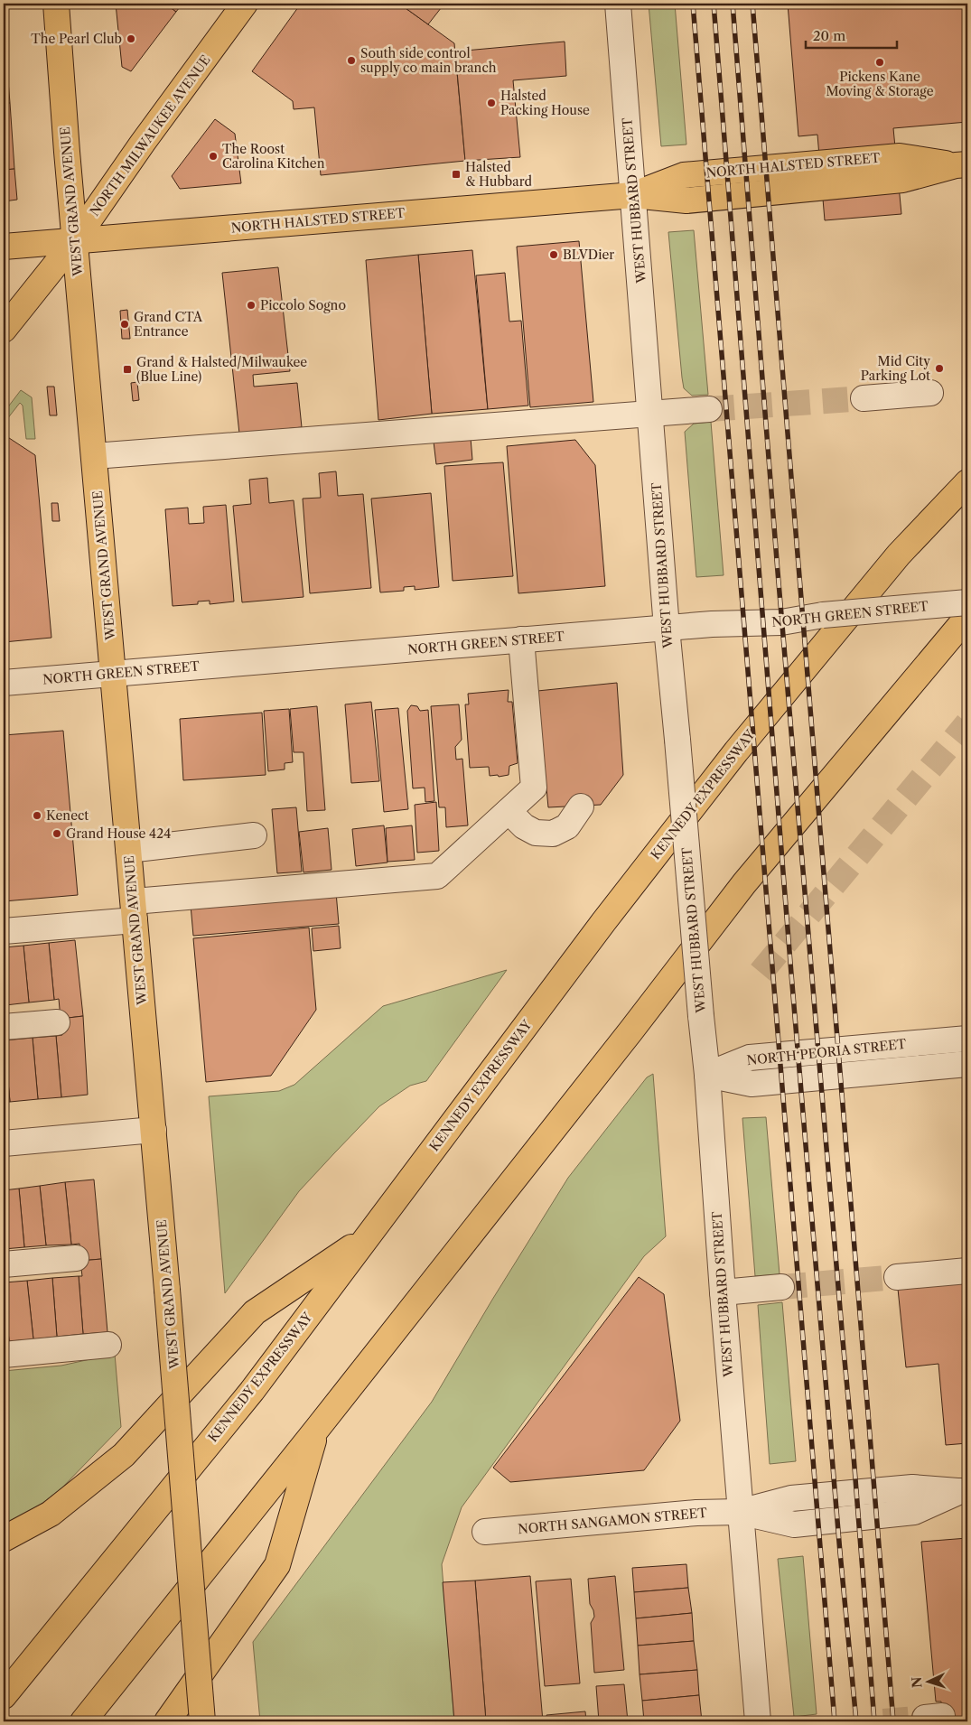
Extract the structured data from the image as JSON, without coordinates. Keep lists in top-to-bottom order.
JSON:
{
  "streets": {
    "main road": [
      "NORTH MILWAUKEE AVENUE",
      "NORTH HALSTED STREET",
      "WEST GRAND AVENUE",
      "KENNEDY EXPRESSWAY"
    ],
    "street": [
      "WEST HUBBARD STREET",
      "NORTH GREEN STREET",
      "NORTH PEORIA STREET",
      "NORTH SANGAMON STREET"
    ]
  },
  "crossings": [
    ["NORTH MILWAUKEE AVENUE", "NORTH HALSTED STREET"],
    ["NORTH MILWAUKEE AVENUE", "WEST GRAND AVENUE"],
    ["NORTH HALSTED STREET", "WEST HUBBARD STREET"],
    ["NORTH HALSTED STREET", "WEST GRAND AVENUE"],
    ["WEST HUBBARD STREET", "NORTH GREEN STREET"],
    ["WEST HUBBARD STREET", "NORTH PEORIA STREET"],
    ["WEST HUBBARD STREET", "NORTH SANGAMON STREET"],
    ["WEST GRAND AVENUE", "NORTH GREEN STREET"]
  ],
  "places": {
    "other": [
      "The Pearl Club",
      "South side control supply co main branch",
      "Pickens Kane Moving & Storage",
      "Halsted Packing House",
      "The Roost Carolina Kitchen",
      "BLVDier",
      "Piccolo Sogno",
      "Grand CTA Entrance",
      "Mid City Parking Lot",
      "Kenect",
      "Grand House 424"
    ],
    "transit": ["Halsted & Hubbard", "Grand & Halsted/Milwaukee (Blue Line)"]
  },
  "scale_bar": "20 m",
  "north": "left"
}
